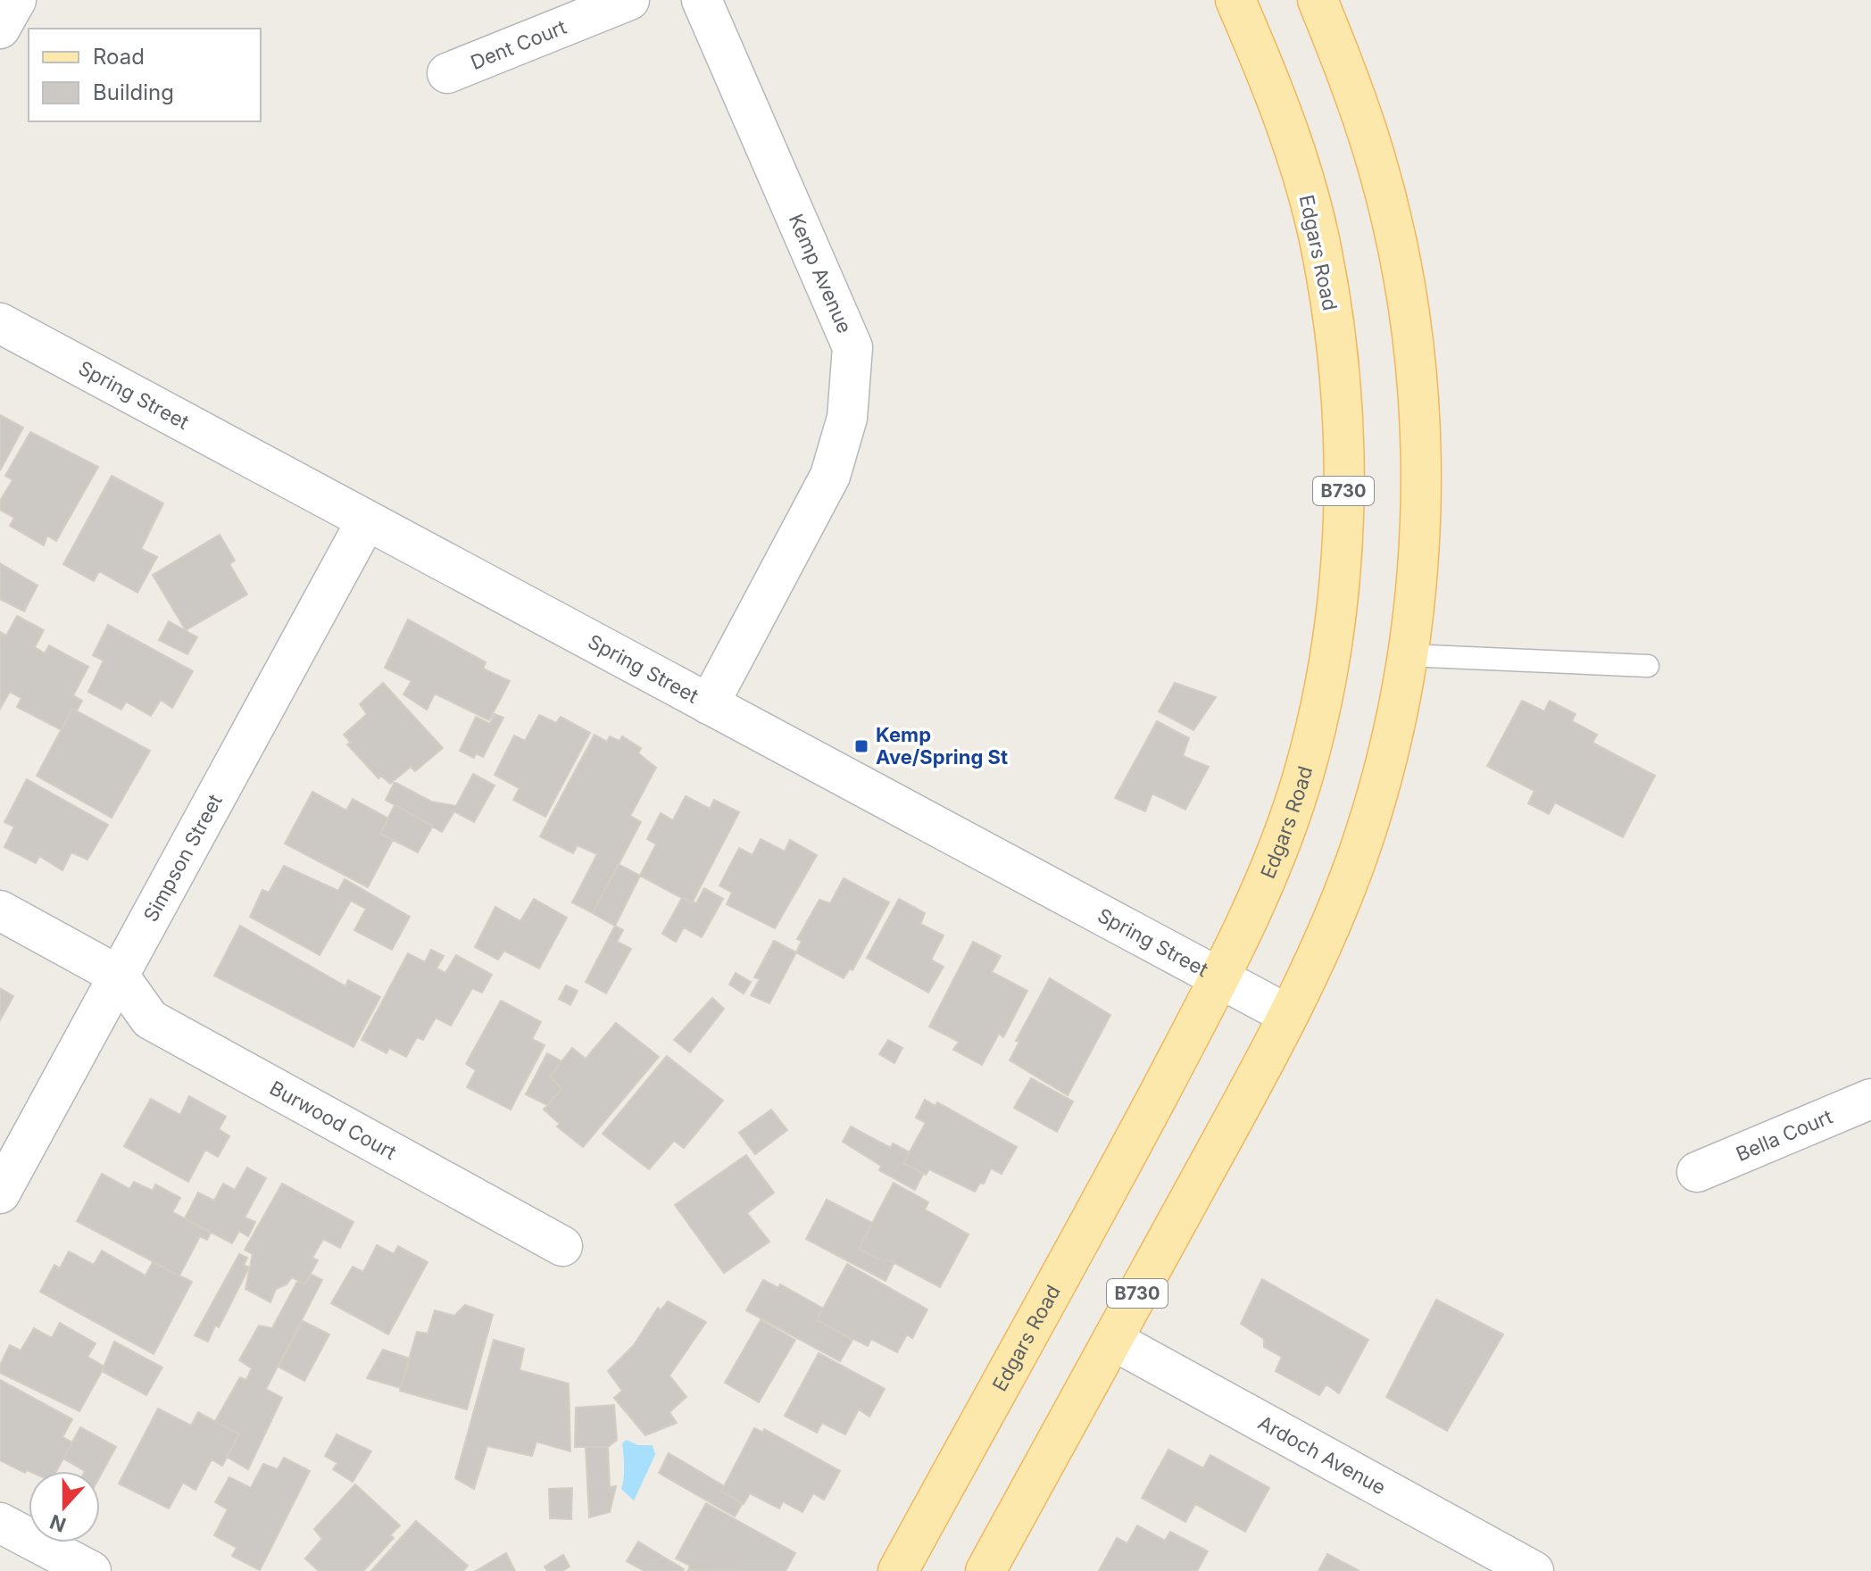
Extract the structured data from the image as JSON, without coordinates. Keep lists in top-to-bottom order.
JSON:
{
  "streets": {
    "main road": ["Edgars Road", "B730"],
    "street": [
      "Dent Court",
      "Kemp Avenue",
      "Spring Street",
      "Simpson Street",
      "Burwood Court",
      "Bella Court",
      "Ardoch Avenue"
    ]
  },
  "crossings": [
    ["Edgars Road", "Spring Street"],
    ["Kemp Avenue", "Spring Street"],
    ["Spring Street", "B730"],
    ["Spring Street", "Simpson Street"],
    ["B730", "Ardoch Avenue"],
    ["Simpson Street", "Burwood Court"]
  ],
  "places": {
    "transit": ["Kemp Ave/Spring St"]
  },
  "legend": ["Road", "Building"],
  "north": "bottom"
}
